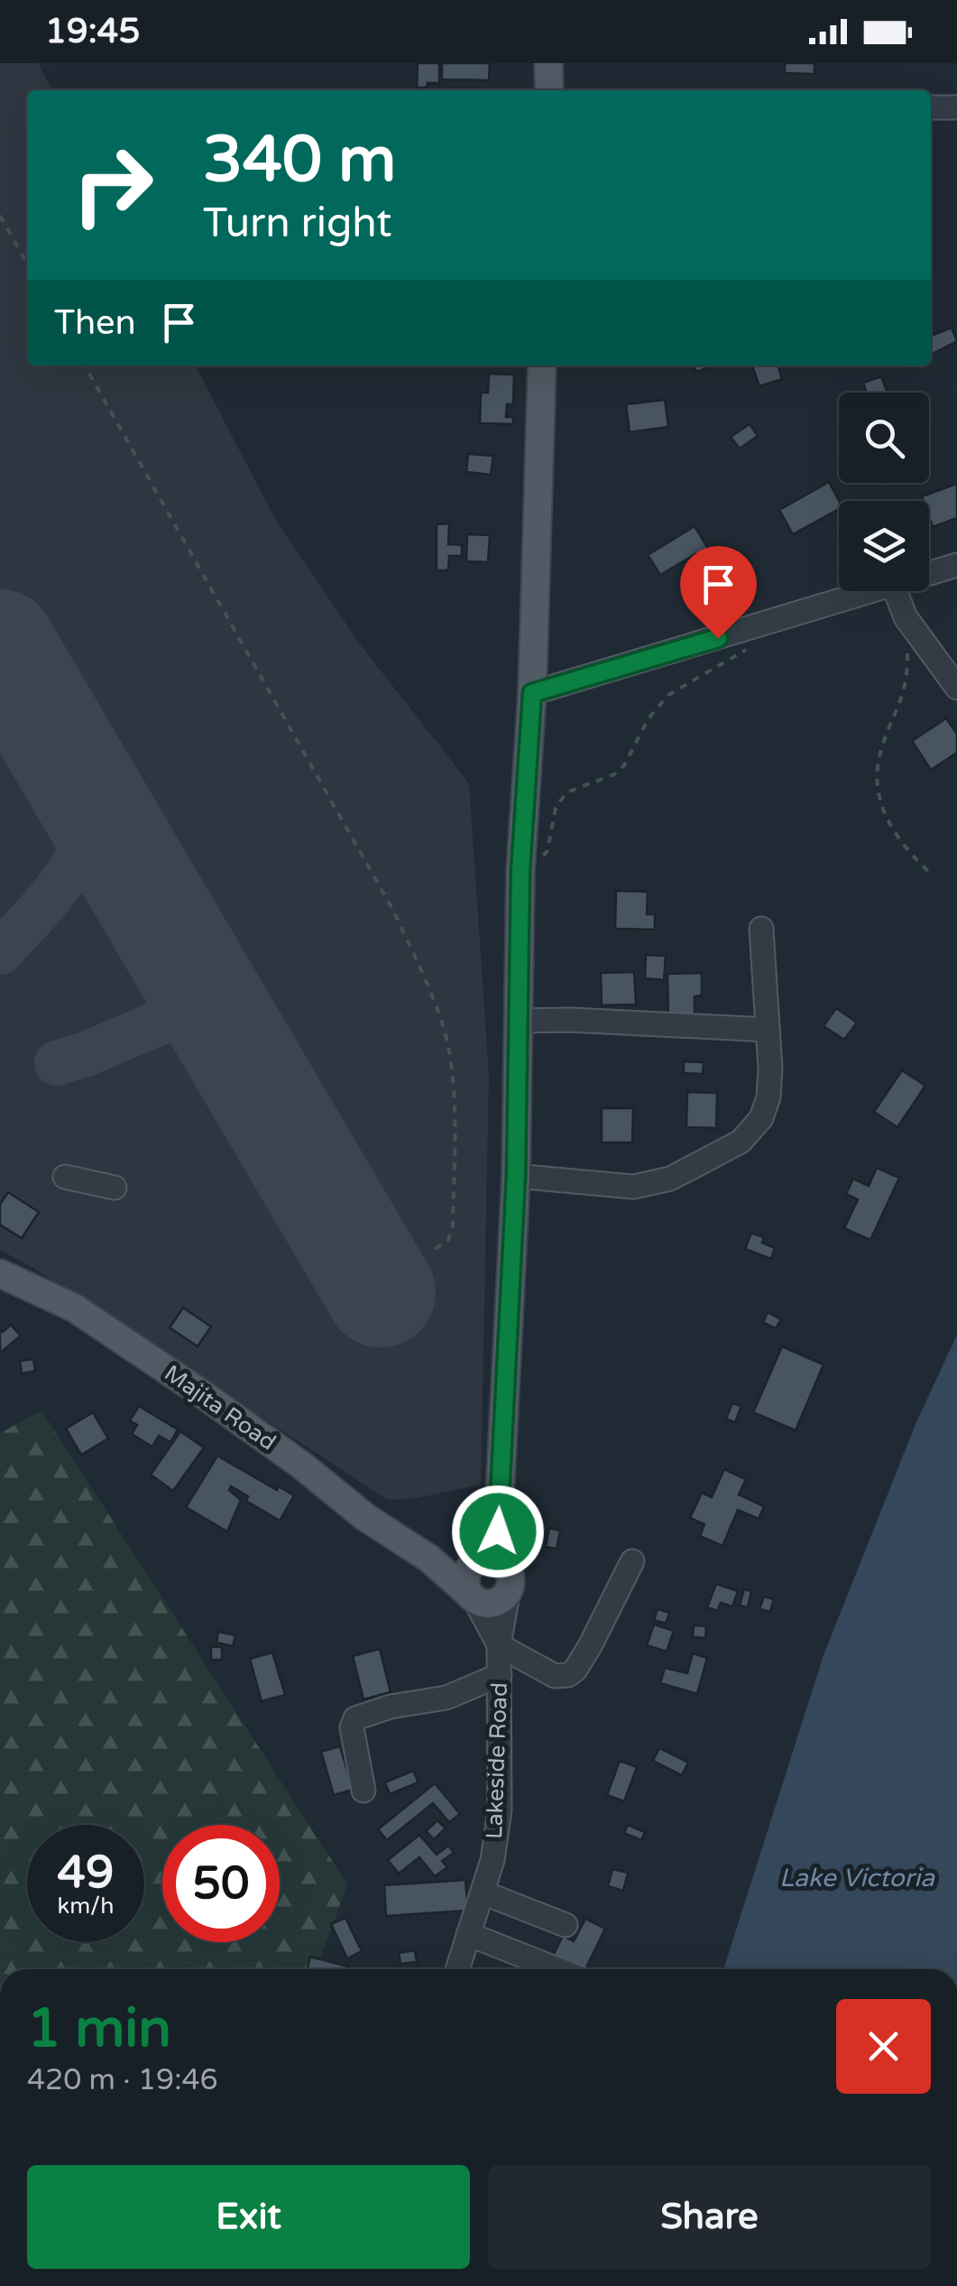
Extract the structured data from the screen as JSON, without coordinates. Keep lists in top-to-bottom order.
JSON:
{
  "streets": {
    "main road": ["Majita Road"],
    "street": ["Lakeside Road"]
  },
  "water": ["Lake Victoria"],
  "page": {
    "status": "19:45",
    "turn": ["340 m", "Turn right"],
    "then": "Then",
    "speed": "49 km/h",
    "limit": "50",
    "heading": ["1 min", "420 m · 19:46"],
    "buttons": ["Exit", "Share"]
  }
}
